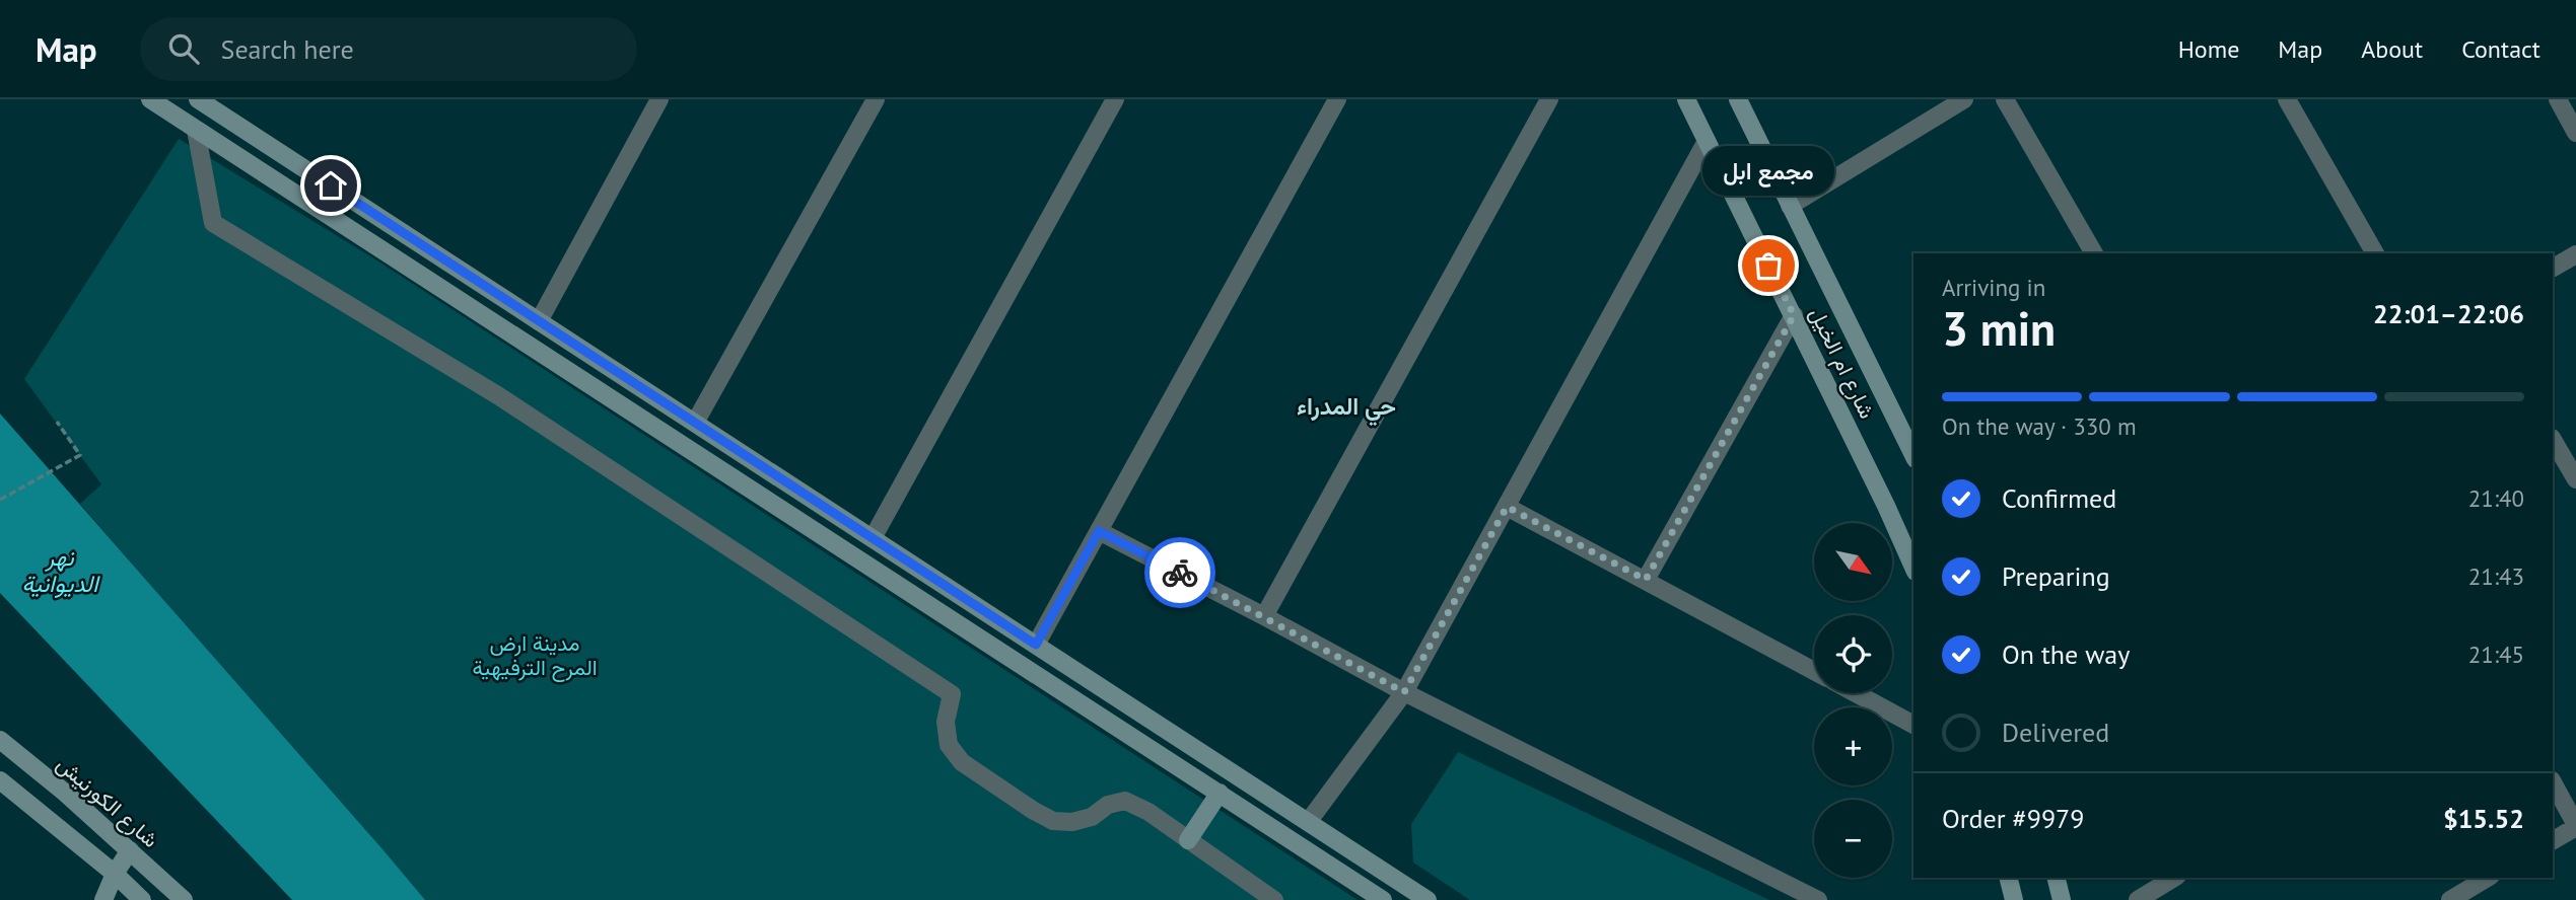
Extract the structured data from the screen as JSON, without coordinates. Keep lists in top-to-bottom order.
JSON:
{
  "streets": {
    "main road": ["شارع ام الخيل", "شارع الكورنيش"]
  },
  "districts": ["حي المدراء"],
  "water": ["نهر الديوانية"],
  "parks": ["مدينة ارض المرح الترفيهية"],
  "places": ["مجمع ابل"],
  "north": "bottom right",
  "page": {
    "header": "Map",
    "search": "Search here",
    "nav": [
      "Home",
      "Map",
      "About",
      "Contact"
    ],
    "bubble": "مجمع ابل",
    "heading": ["3 min", "Arriving in", "22:01–22:06"],
    "panel": ["Order #9979", "$15.52"],
    "bar": "On the way · 330 m",
    "list": [
      ["Confirmed", "21:40"],
      ["Preparing", "21:43"],
      ["On the way", "21:45"],
      "Delivered"
    ],
    "map_buttons": ["+", "−"]
  }
}
